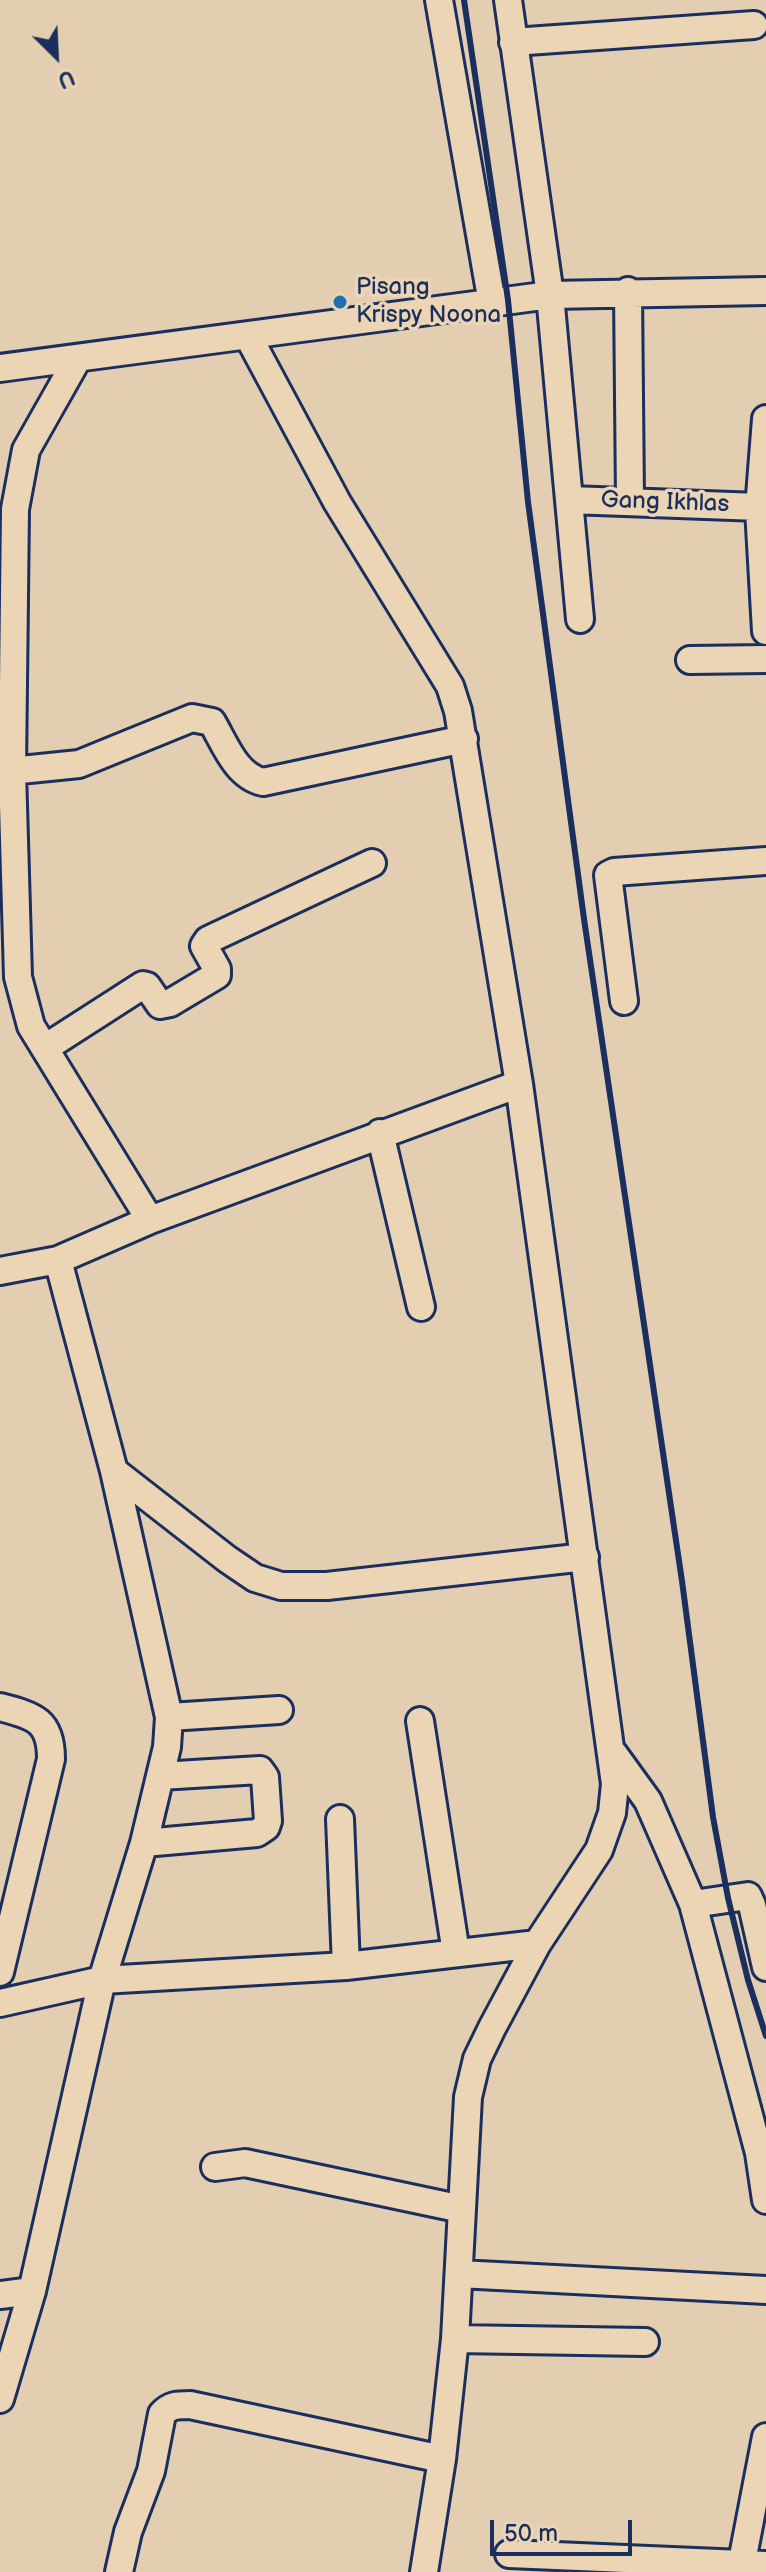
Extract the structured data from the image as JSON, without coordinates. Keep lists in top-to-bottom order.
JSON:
{
  "streets": {
    "street": ["Gang Ikhlas"]
  },
  "places": ["Pisang Krispy Noona"],
  "scale_bar": "50 m",
  "north": "bottom right"
}
